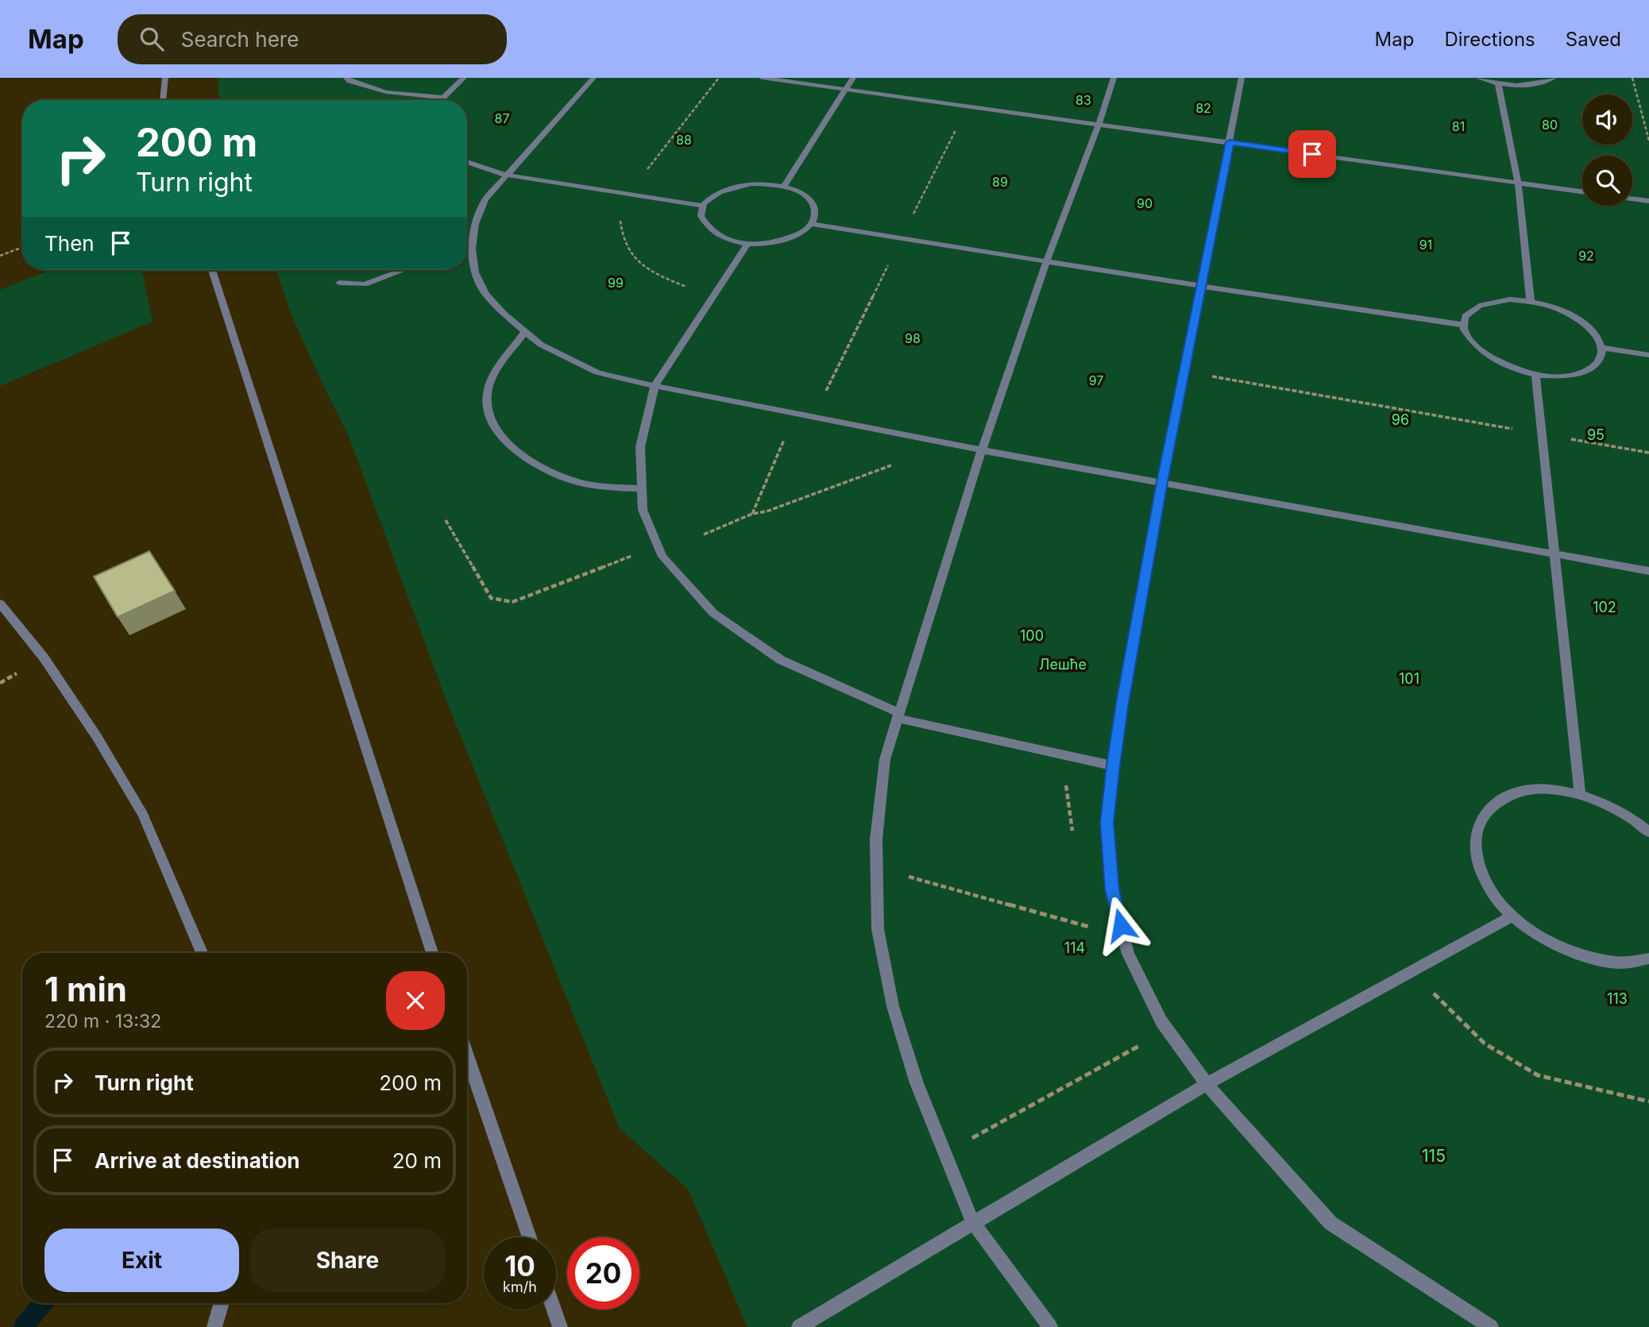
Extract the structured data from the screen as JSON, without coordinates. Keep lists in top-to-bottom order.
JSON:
{
  "parks": [
    "83",
    "82",
    "87",
    "80",
    "81",
    "88",
    "89",
    "90",
    "91",
    "92",
    "99",
    "98",
    "97",
    "96",
    "95",
    "102",
    "100",
    "Лешће",
    "101",
    "114",
    "113",
    "115"
  ],
  "page": {
    "header": "Map",
    "search": "Search here",
    "nav": ["Map", "Directions", "Saved"],
    "turn": ["200 m", "Turn right"],
    "then": "Then",
    "heading": ["1 min", "220 m · 13:32"],
    "list": [
      {
        "name": "Turn right",
        "value": "200 m"
      },
      {
        "name": "Arrive at destination",
        "value": "20 m"
      }
    ],
    "buttons": ["Exit", "Share"],
    "speed": "10 km/h",
    "limit": "20"
  }
}
